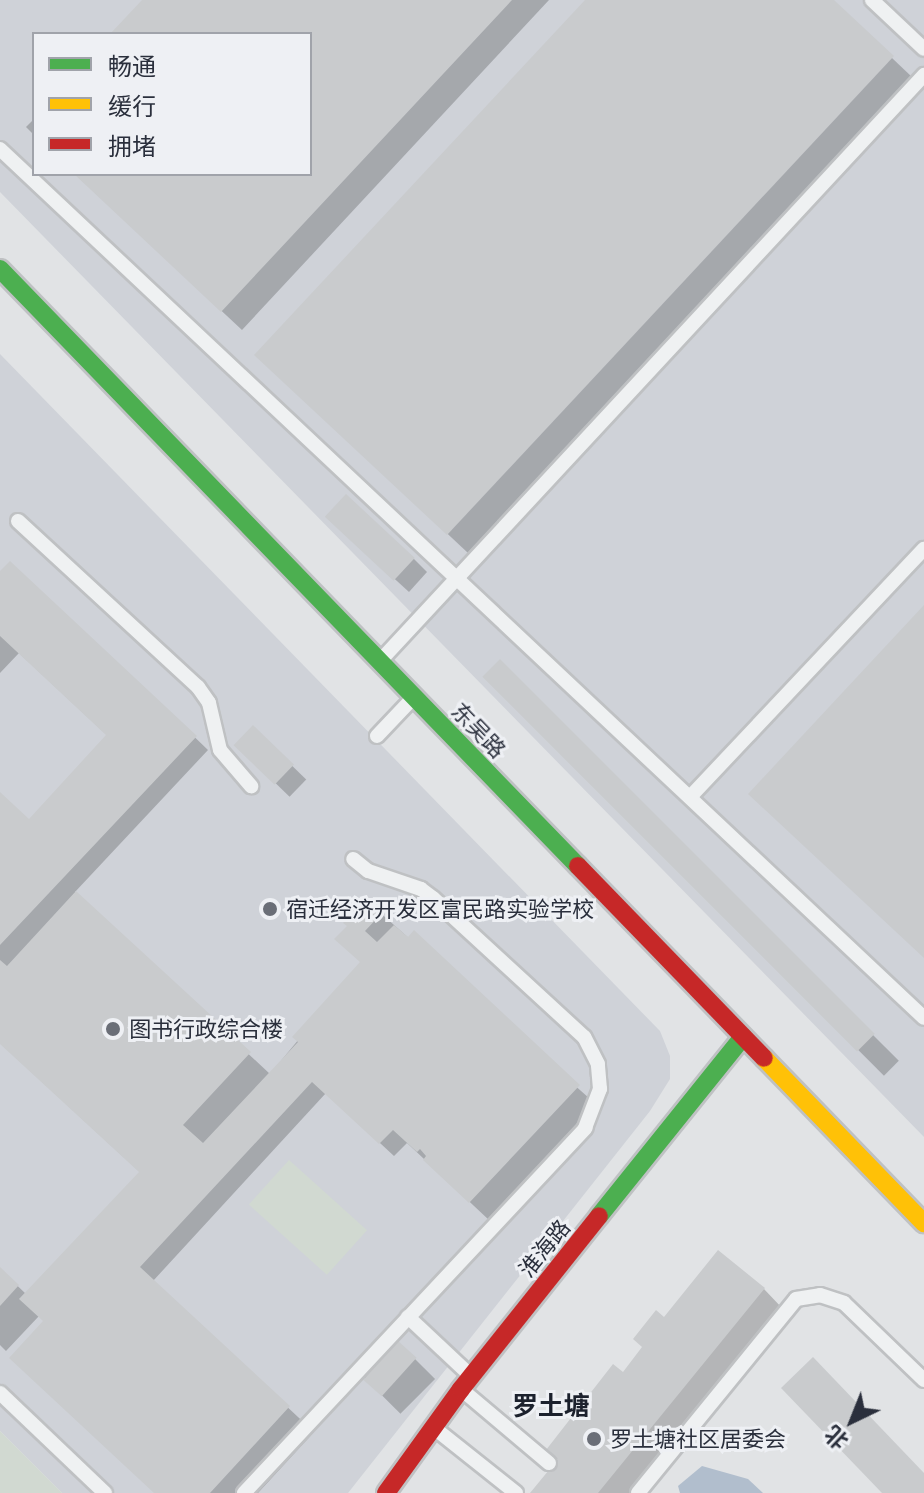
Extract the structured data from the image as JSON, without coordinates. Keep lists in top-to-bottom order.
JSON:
{
  "streets": {
    "street": ["东吴路", "淮海路"]
  },
  "crossings": [
    ["东吴路", "淮海路"]
  ],
  "districts": ["罗土塘"],
  "places": ["宿迁经济开发区富民路实验学校", "图书行政综合楼", "罗土塘社区居委会"],
  "legend": ["畅通", "缓行", "拥堵"],
  "north": "bottom left"
}
